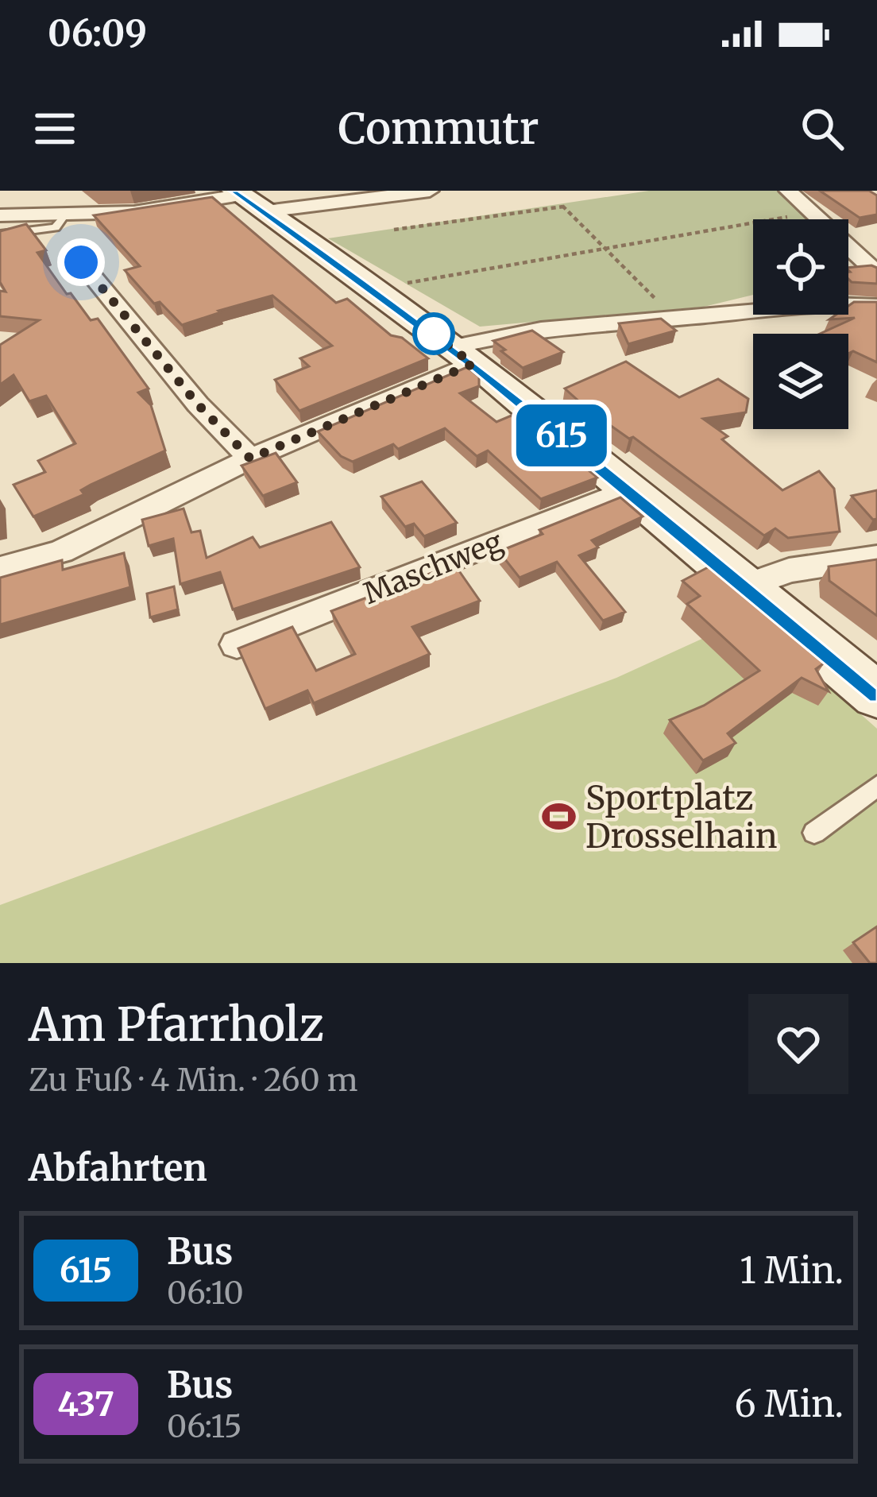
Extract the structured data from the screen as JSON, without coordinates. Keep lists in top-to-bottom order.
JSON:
{
  "streets": {
    "street": ["Maschweg"]
  },
  "places": {
    "sports": ["Sportplatz Drosselhain"]
  },
  "lines": ["bus line 615"],
  "page": {
    "status": "06:09",
    "header": "Commutr",
    "on_map": "615",
    "heading": [
      ["Am Pfarrholz", "Zu Fuß · 4 Min. · 260 m"],
      "Abfahrten"
    ],
    "list": [
      {
        "mark": "615",
        "name": "Bus",
        "note": "06:10",
        "value": "1 Min."
      },
      {
        "mark": "437",
        "name": "Bus",
        "note": "06:15",
        "value": "6 Min."
      }
    ]
  }
}
